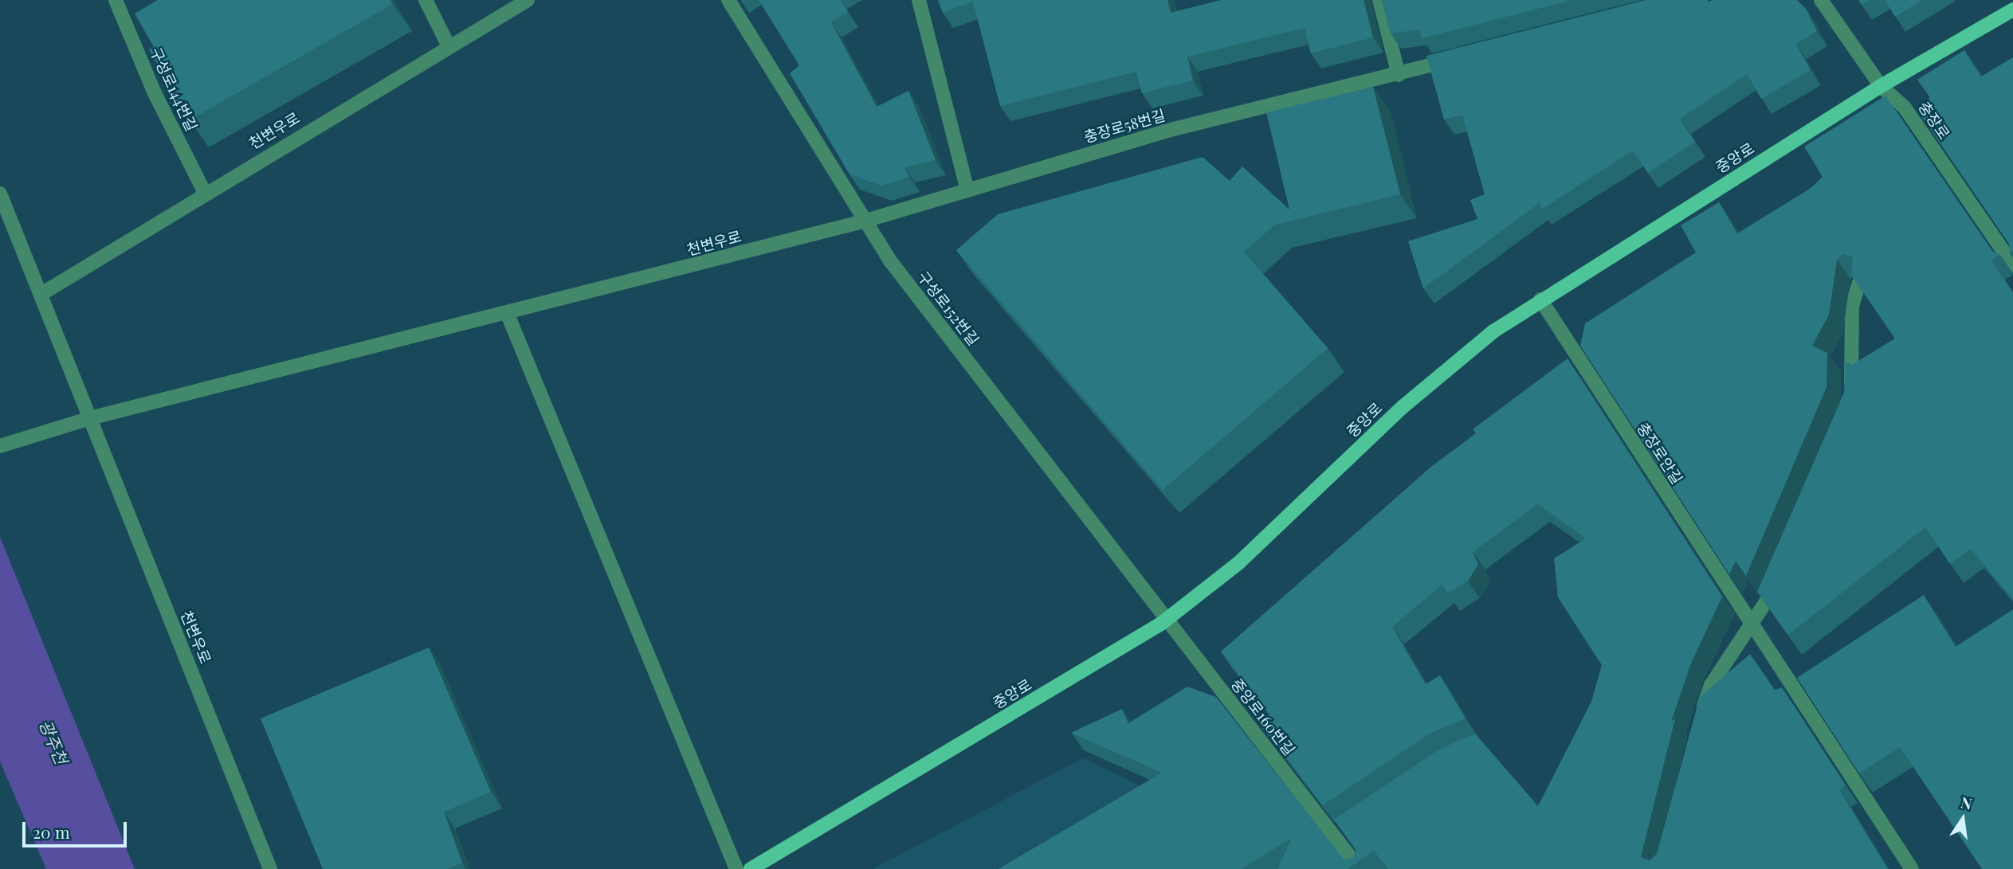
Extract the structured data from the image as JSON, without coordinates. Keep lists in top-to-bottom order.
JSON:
{
  "streets": {
    "main road": ["중앙로"],
    "street": [
      "구성로144번길",
      "충장로",
      "충장로58번길",
      "천변우로",
      "구성로152번길",
      "충장로안길",
      "중앙로160번길"
    ]
  },
  "crossings": [
    ["구성로144번길", "천변우로"],
    ["충장로", "중앙로"],
    ["충장로58번길", "천변우로"],
    ["충장로58번길", "구성로152번길"],
    ["천변우로", "구성로152번길"],
    ["중앙로", "구성로152번길"],
    ["중앙로", "충장로안길"],
    ["중앙로", "중앙로160번길"],
    ["구성로152번길", "중앙로160번길"]
  ],
  "water": ["광주천"],
  "scale_bar": "20 m",
  "north": "top"
}
